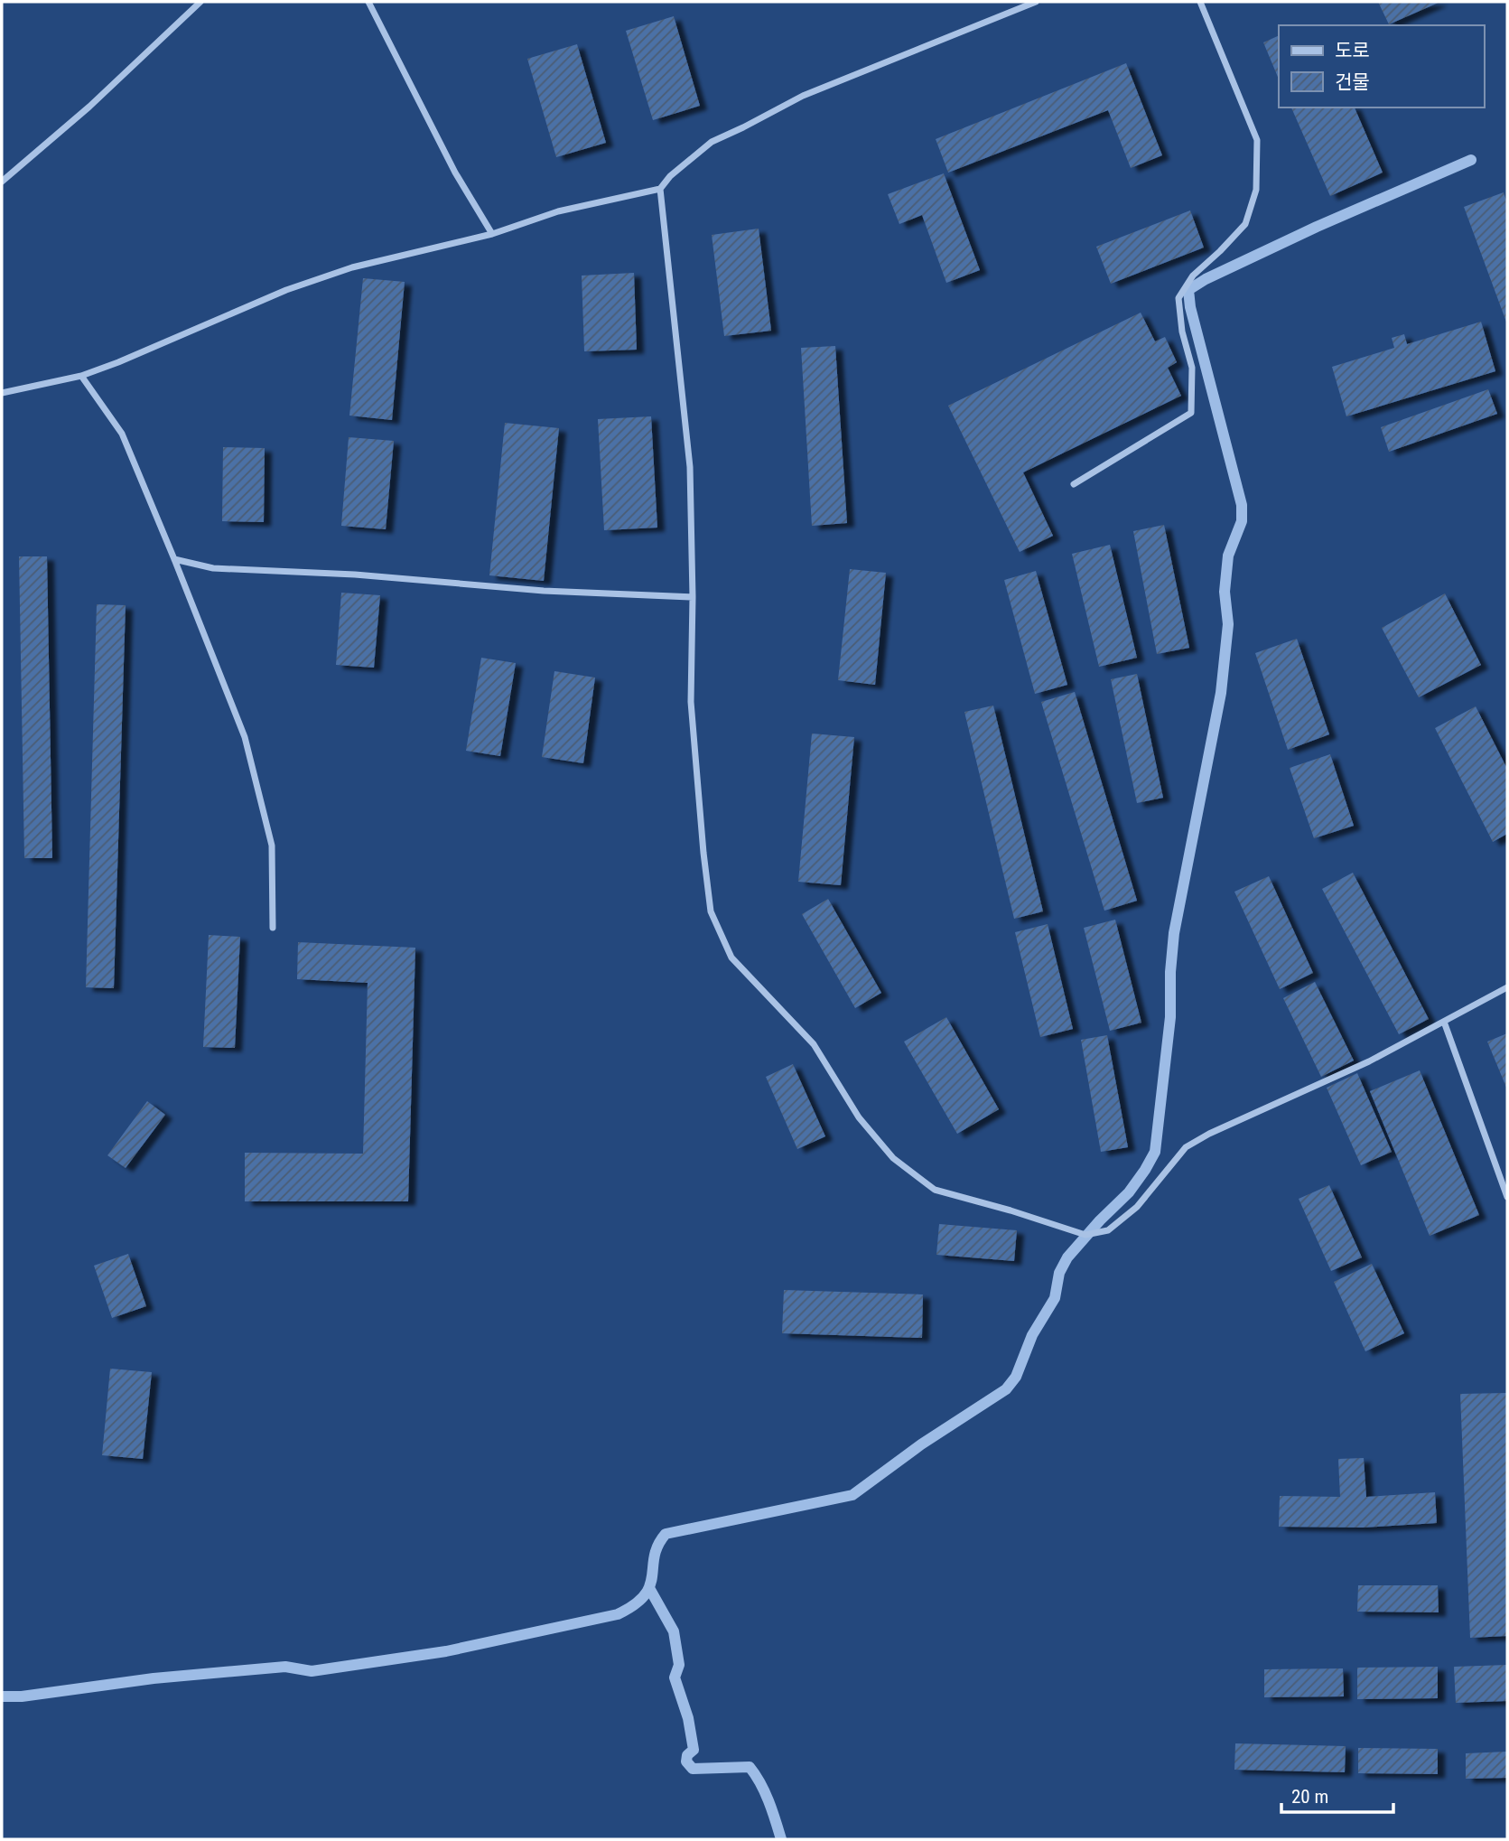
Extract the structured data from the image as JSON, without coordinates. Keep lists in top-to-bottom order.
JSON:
{
  "legend": ["도로", "건물"],
  "scale_bar": "20 m"
}
